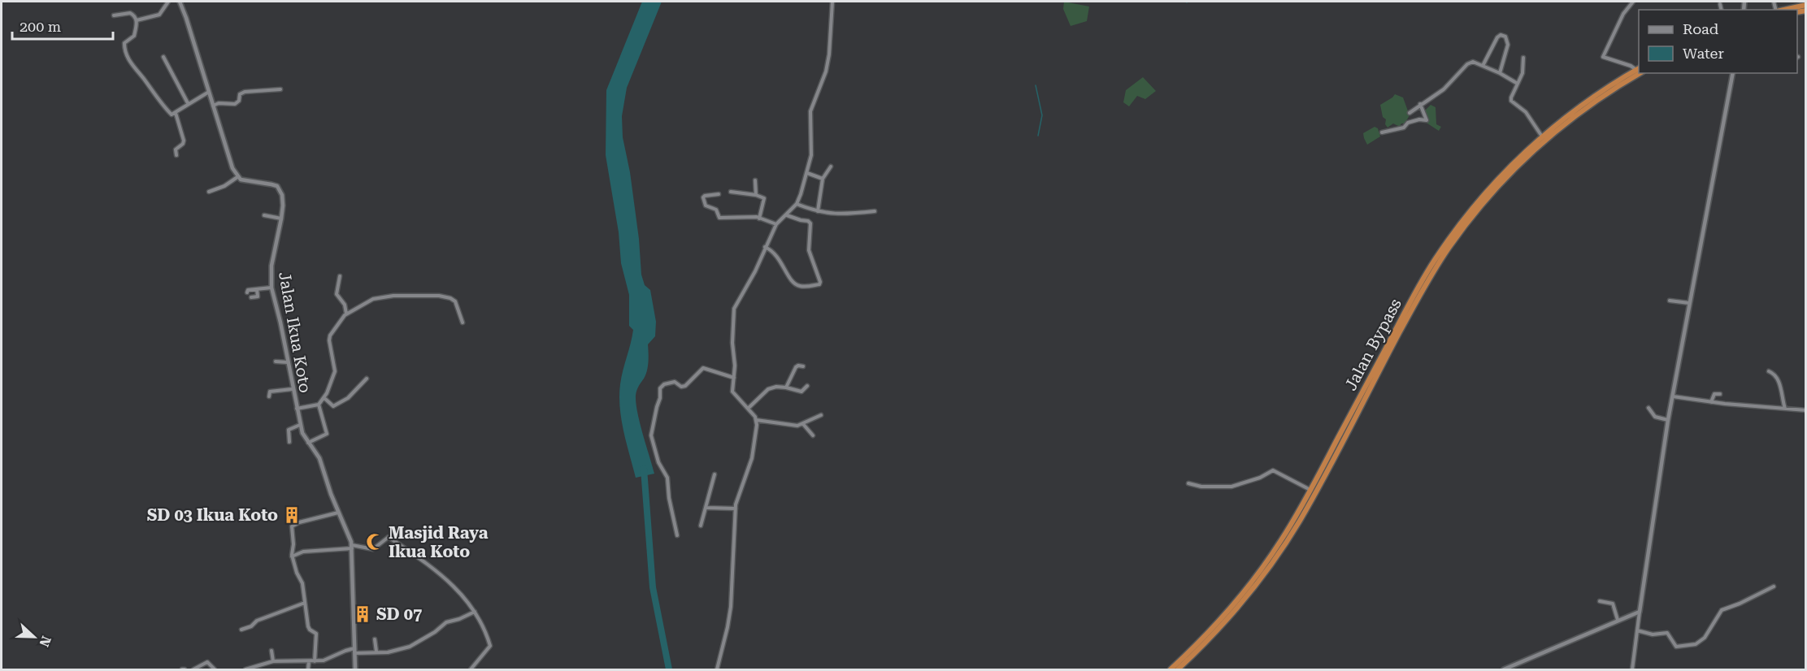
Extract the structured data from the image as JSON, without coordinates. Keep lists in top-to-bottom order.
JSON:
{
  "streets": {
    "highway": ["Jalan Bypass"],
    "street": ["Jalan Ikua Koto"]
  },
  "places": {
    "building": ["SD 03 Ikua Koto", "SD 07"],
    "mosque": ["Masjid Raya Ikua Koto"]
  },
  "legend": ["Road", "Water"],
  "scale_bar": "200 m",
  "north": "right"
}
